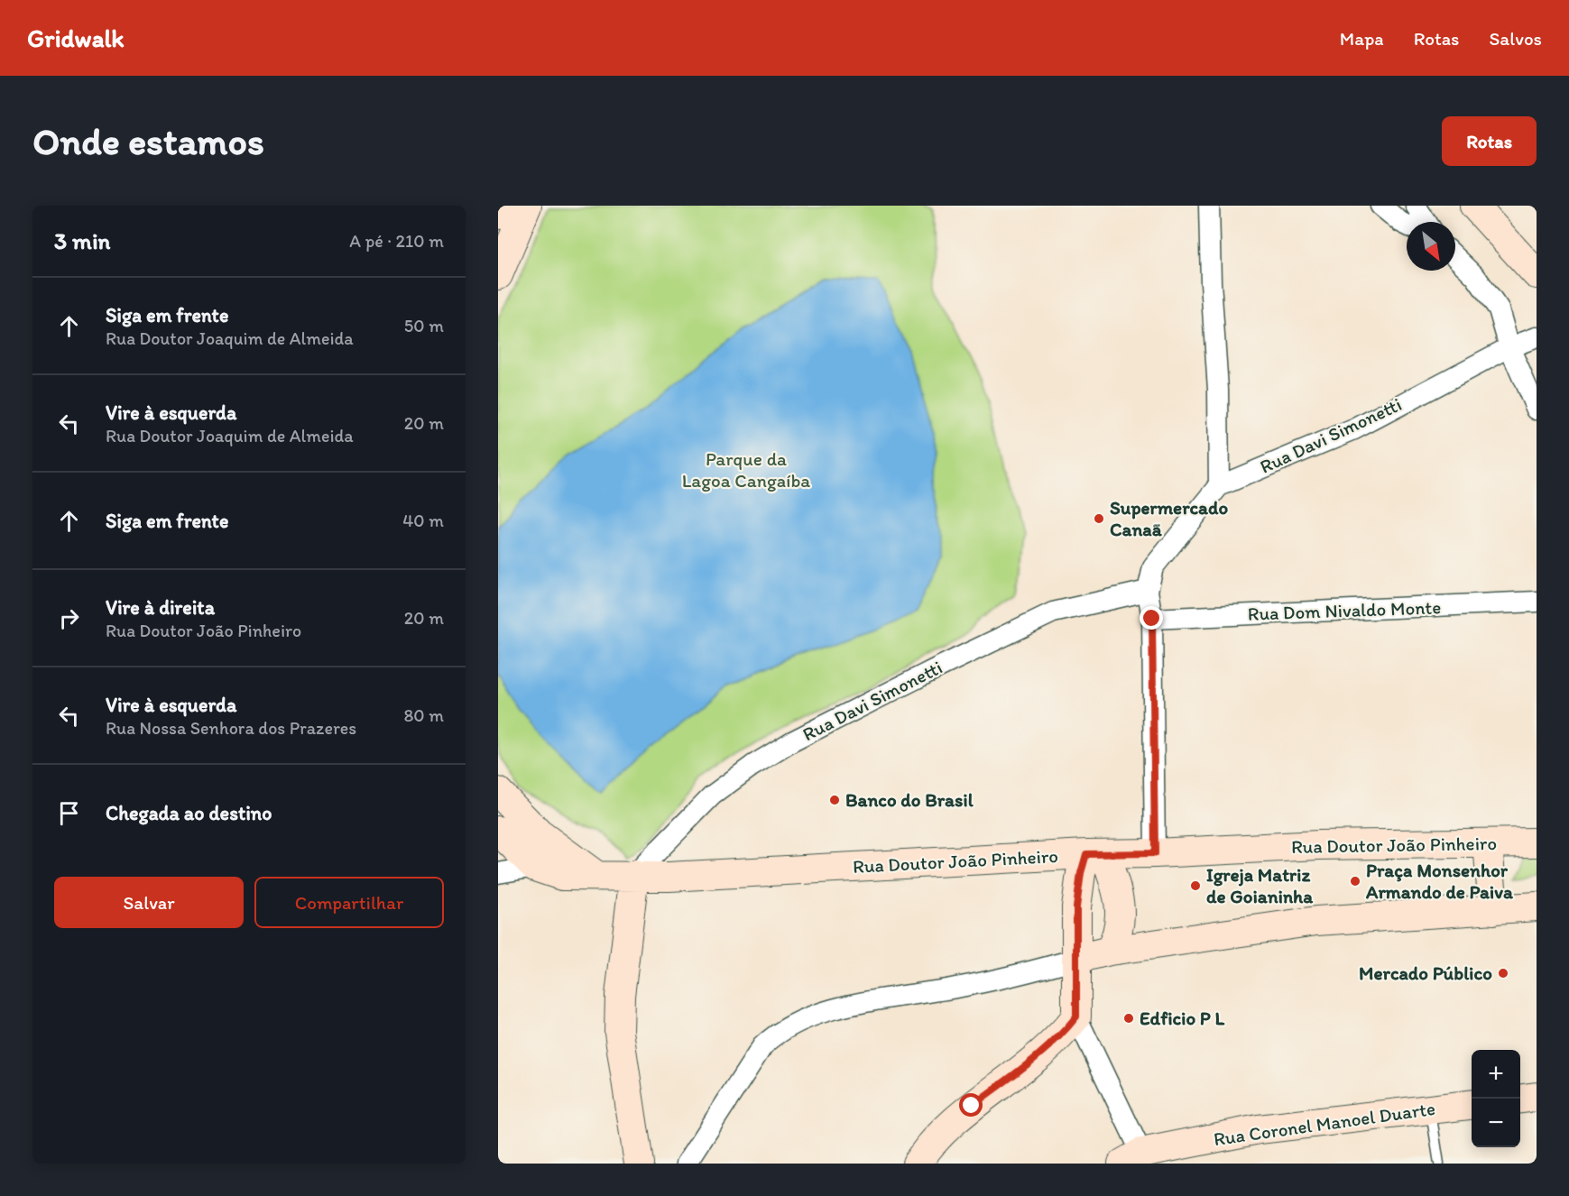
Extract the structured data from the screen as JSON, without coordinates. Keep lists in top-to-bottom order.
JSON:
{
  "streets": {
    "street": [
      "Rua Davi Simonetti",
      "Rua Dom Nivaldo Monte",
      "Rua Doutor João Pinheiro",
      "Rua Coronel Manoel Duarte"
    ]
  },
  "crossings": [
    ["Rua Davi Simonetti", "Rua Doutor João Pinheiro"]
  ],
  "parks": ["Parque da Lagoa Cangaíba"],
  "places": [
    "Supermercado Canaã",
    "Banco do Brasil",
    "Praça Monsenhor Armando de Paiva",
    "Igreja Matriz de Goianinha",
    "Mercado Público",
    "Edficio P L"
  ],
  "north": "bottom right",
  "page": {
    "header": "Gridwalk",
    "nav": ["Mapa", "Rotas", "Salvos"],
    "buttons": [
      "Rotas",
      ["Salvar", "Compartilhar"]
    ],
    "title": "Onde estamos",
    "heading": ["3 min", "A pé · 210 m"],
    "list": [
      ["Siga em frente", "Rua Doutor Joaquim de Almeida", "50 m"],
      ["Vire à esquerda", "Rua Doutor Joaquim de Almeida", "20 m"],
      ["Siga em frente", "40 m"],
      ["Vire à direita", "Rua Doutor João Pinheiro", "20 m"],
      ["Vire à esquerda", "Rua Nossa Senhora dos Prazeres", "80 m"],
      "Chegada ao destino"
    ],
    "map_buttons": ["+", "−"]
  }
}
